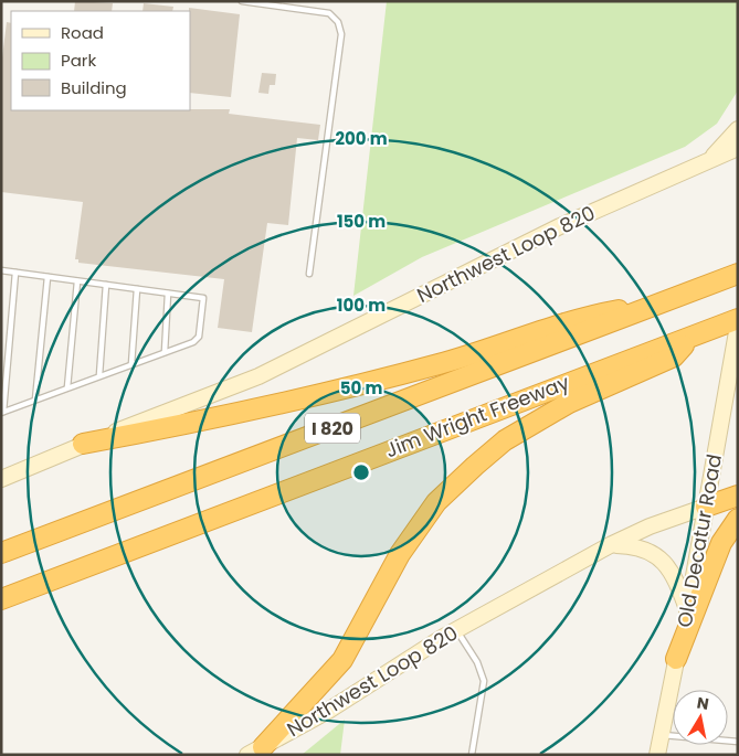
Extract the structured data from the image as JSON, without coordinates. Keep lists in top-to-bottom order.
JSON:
{
  "streets": {
    "highway": ["Jim Wright Freeway", "I 820"],
    "main road": ["Northwest Loop 820", "Old Decatur Road"]
  },
  "crossings": [
    ["Northwest Loop 820", "Old Decatur Road"]
  ],
  "legend": ["Road", "Park", "Building"],
  "north": "top",
  "rings": [
    "200 m",
    "150 m",
    "100 m",
    "50 m"
  ]
}
